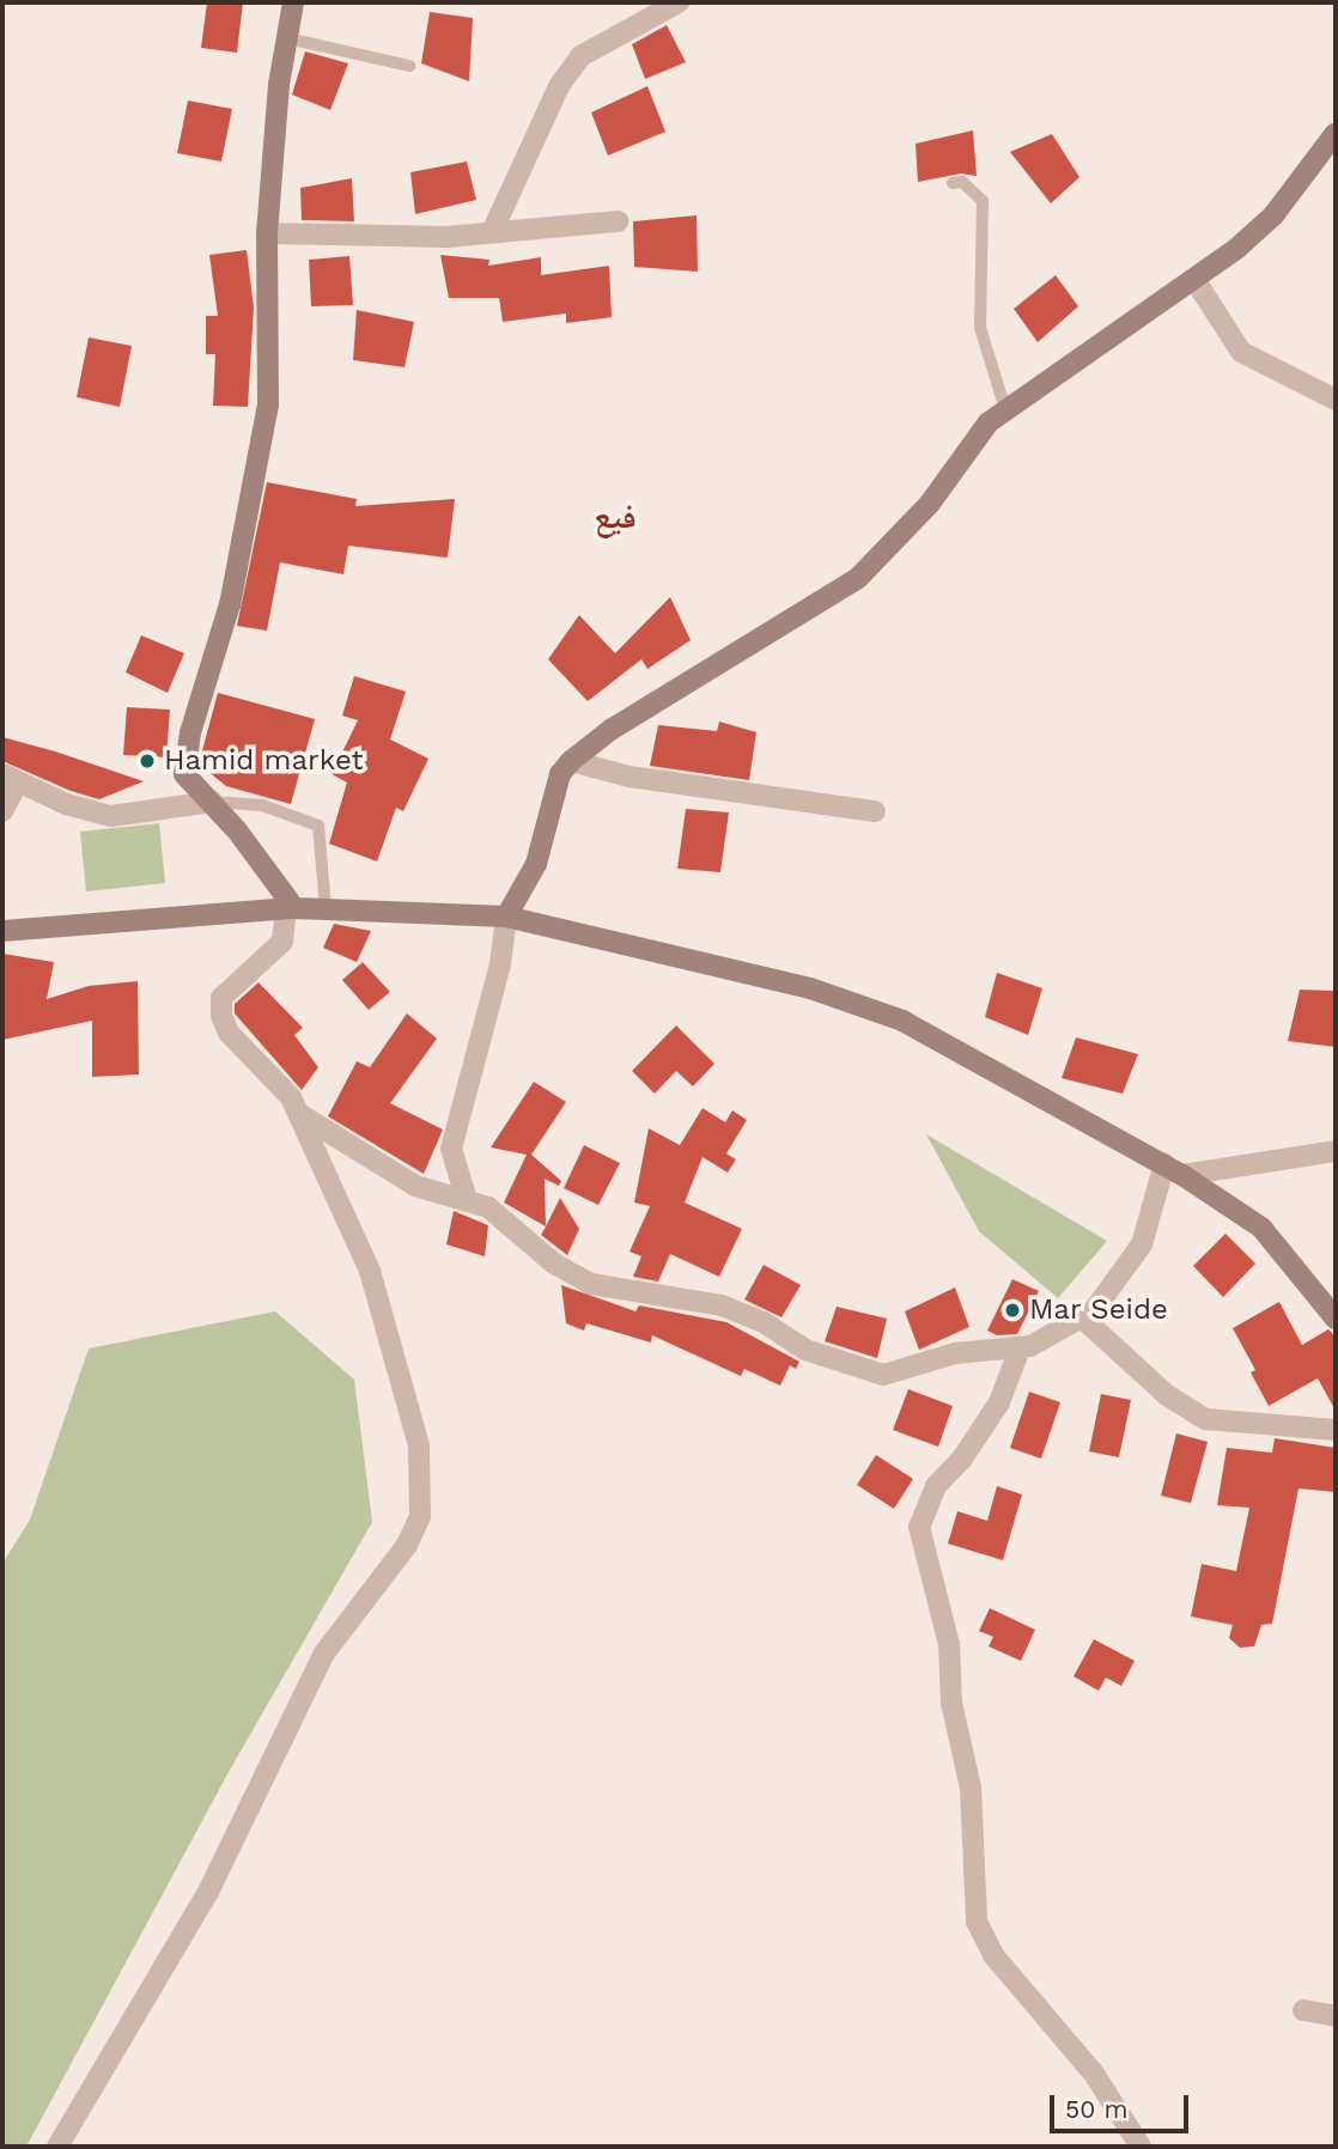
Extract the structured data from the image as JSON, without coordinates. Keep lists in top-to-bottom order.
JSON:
{
  "districts": ["فيع"],
  "places": ["Hamid market", "Mar Seide"],
  "scale_bar": "50 m"
}
